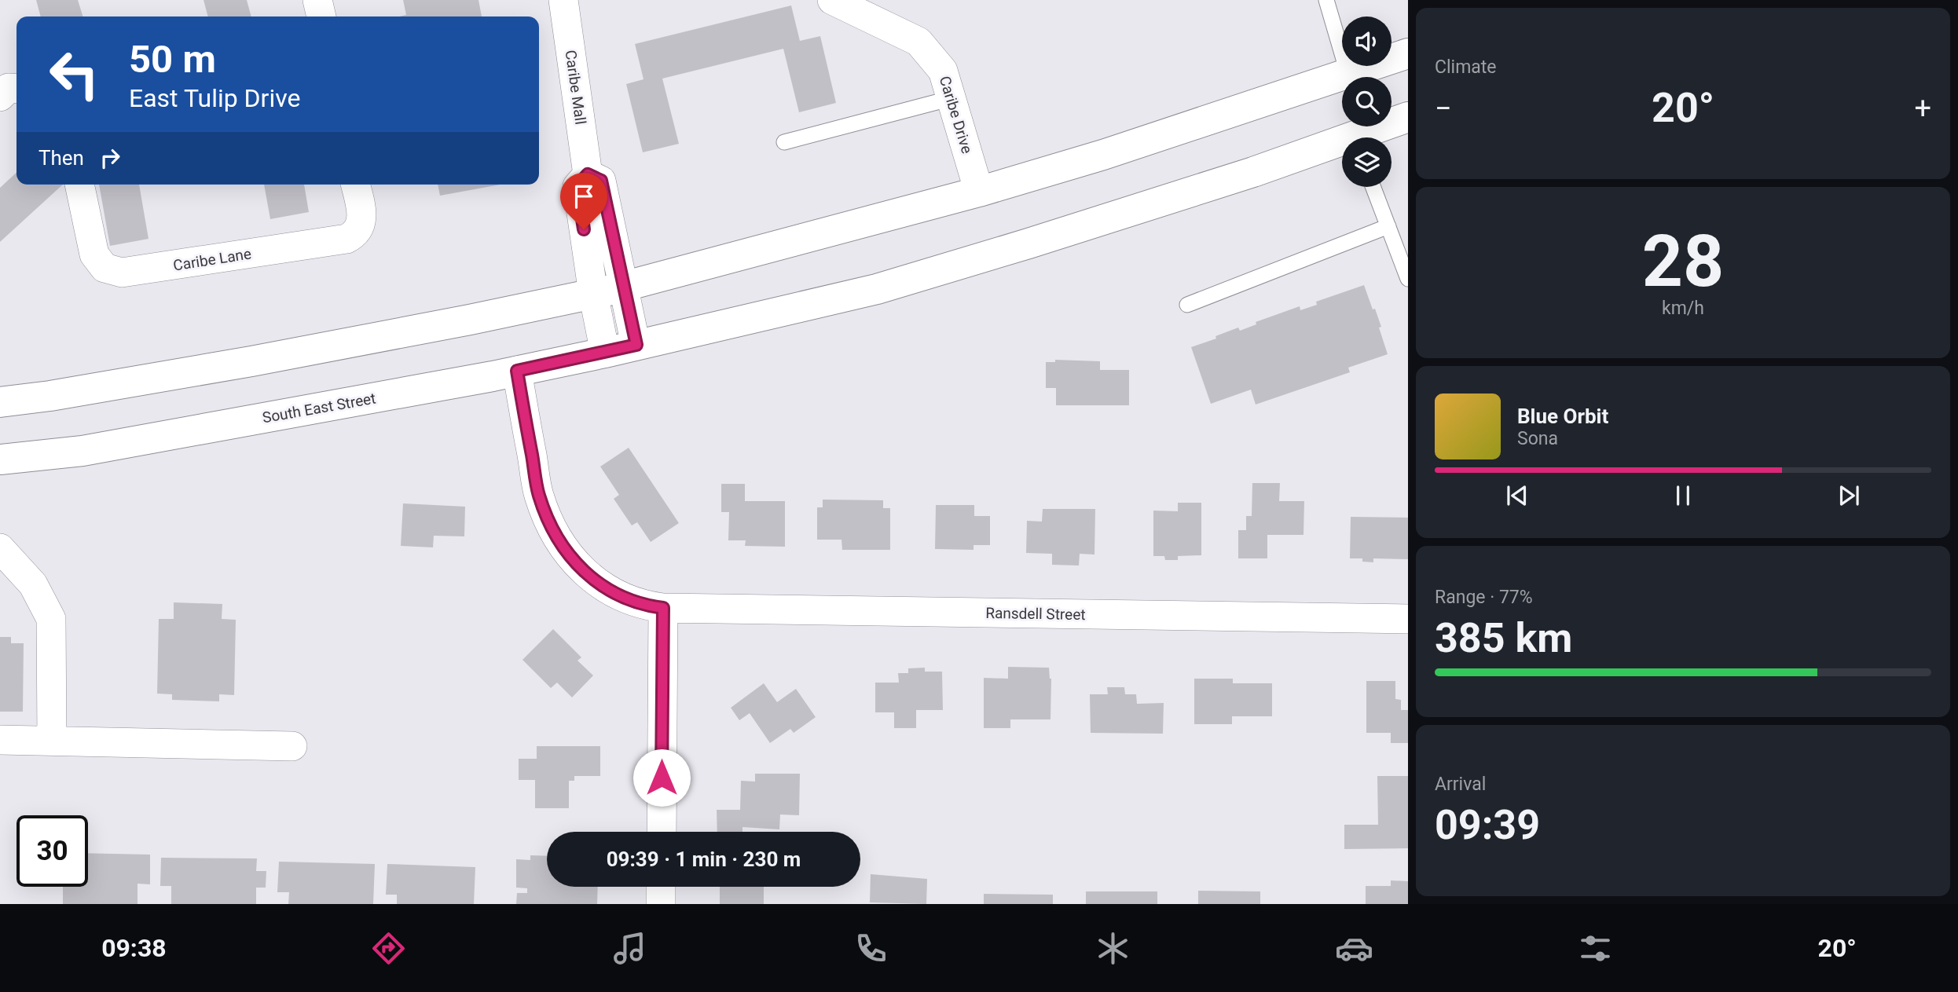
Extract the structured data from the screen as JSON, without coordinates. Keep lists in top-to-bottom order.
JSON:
{
  "streets": {
    "main road": ["South East Street"],
    "street": [
      "Caribe Mall",
      "Caribe Drive",
      "Caribe Lane",
      "Ransdell Street"
    ]
  },
  "crossings": [
    ["Caribe Mall", "South East Street"],
    ["South East Street", "Ransdell Street"]
  ],
  "page": {
    "tile": [
      "Climate",
      ["28", "km/h"],
      ["Range · 77%", "385 km"],
      ["Arrival", "09:39"]
    ],
    "turn": ["50 m", "East Tulip Drive"],
    "heat": ["−", "20°", "+"],
    "then": "Then",
    "song": ["Blue Orbit", "Sona"],
    "limit": "30",
    "trip": "09:39 · 1 min · 230 m",
    "tabs": ["09:38", "20°"]
  }
}
